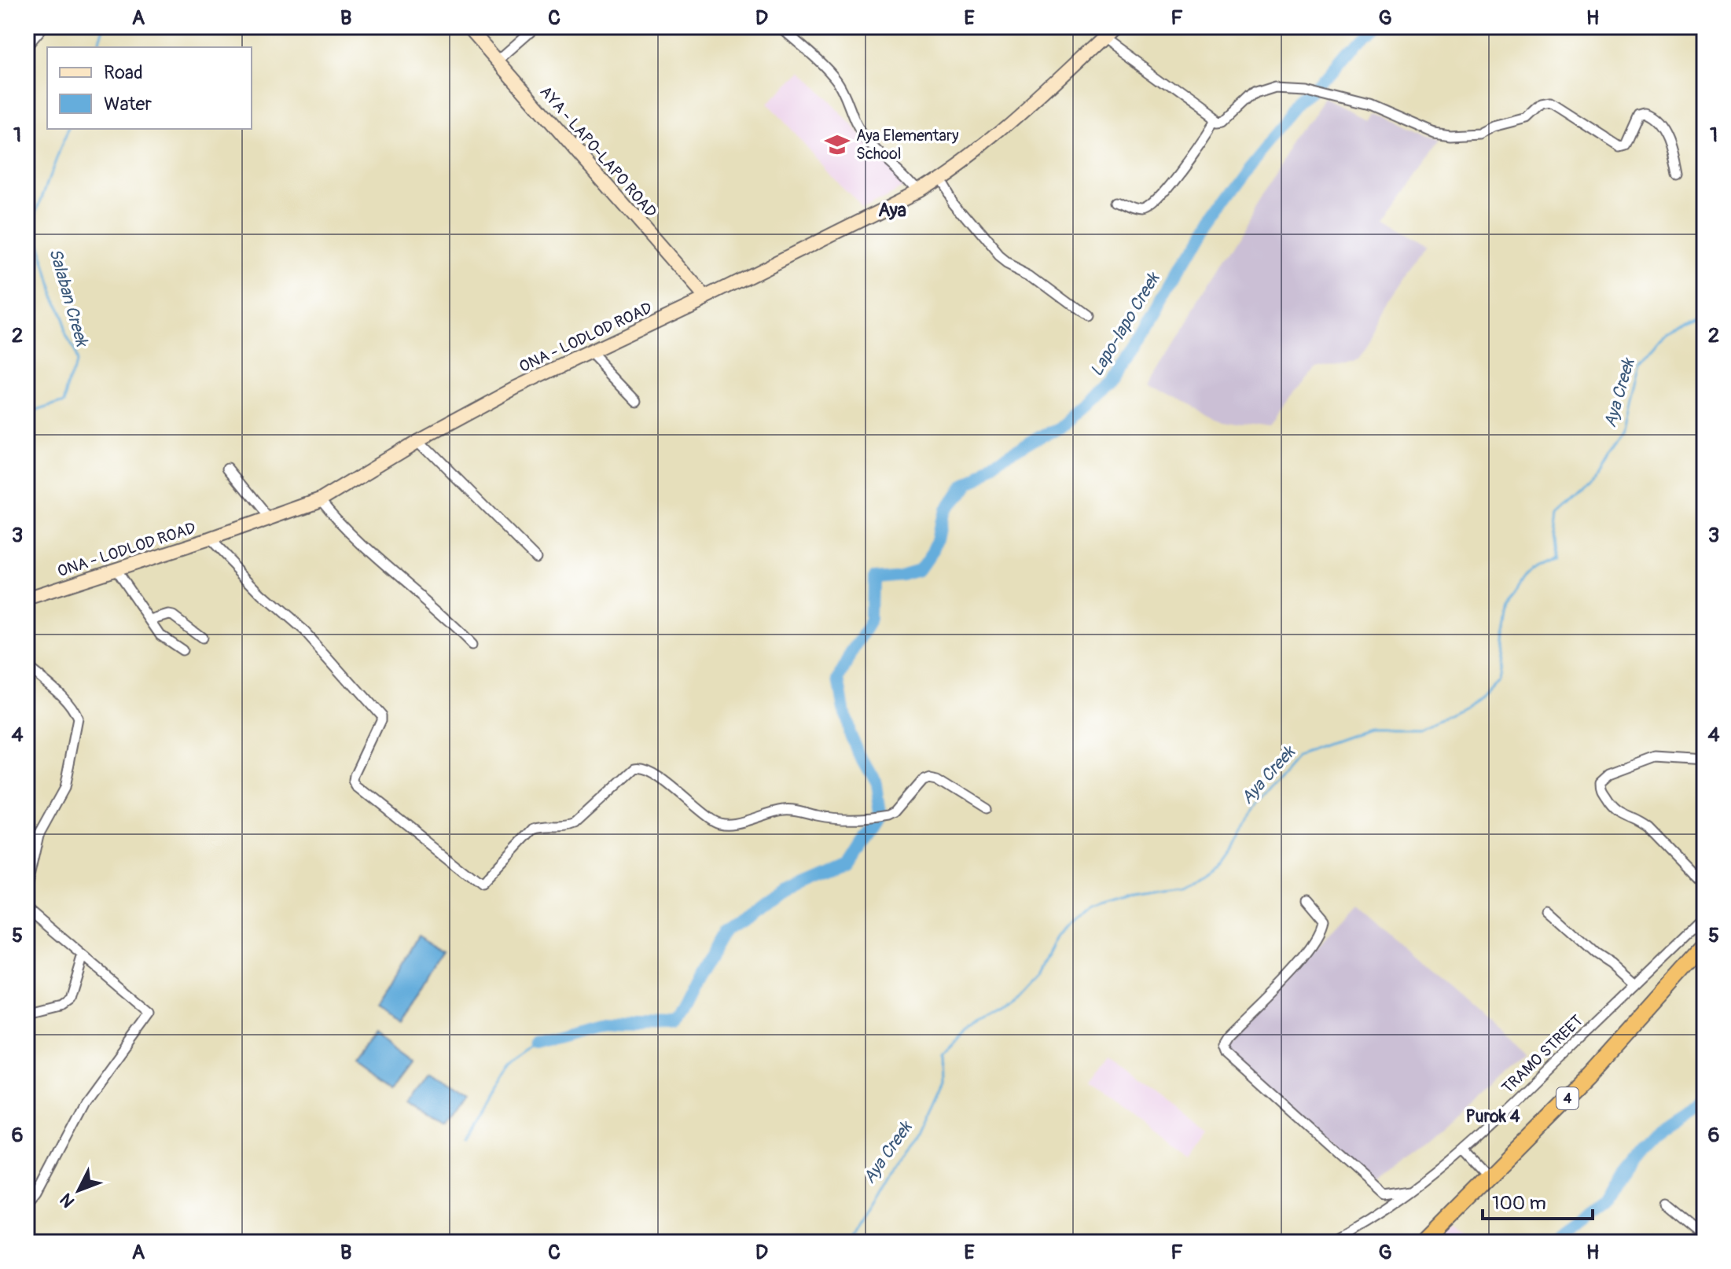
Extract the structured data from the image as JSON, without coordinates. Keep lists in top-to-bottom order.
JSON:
{
  "streets": {
    "highway": ["4"],
    "main road": ["AYA - LAPO-LAPO ROAD", "ONA - LODLOD ROAD"],
    "street": ["TRAMO STREET"]
  },
  "crossings": [
    ["AYA - LAPO-LAPO ROAD", "ONA - LODLOD ROAD"]
  ],
  "districts": ["Aya", "Purok 4"],
  "water": ["Salaban Creek", "Lapo-lapo Creek", "Aya Creek"],
  "places": {
    "school or university": ["Aya Elementary School"]
  },
  "legend": ["Road", "Water"],
  "scale_bar": "100 m",
  "north": "bottom left",
  "grid": {
    "columns": [
      "A",
      "B",
      "C",
      "D",
      "E",
      "F",
      "G",
      "H"
    ],
    "rows": [
      "1",
      "2",
      "3",
      "4",
      "5",
      "6"
    ]
  }
}
